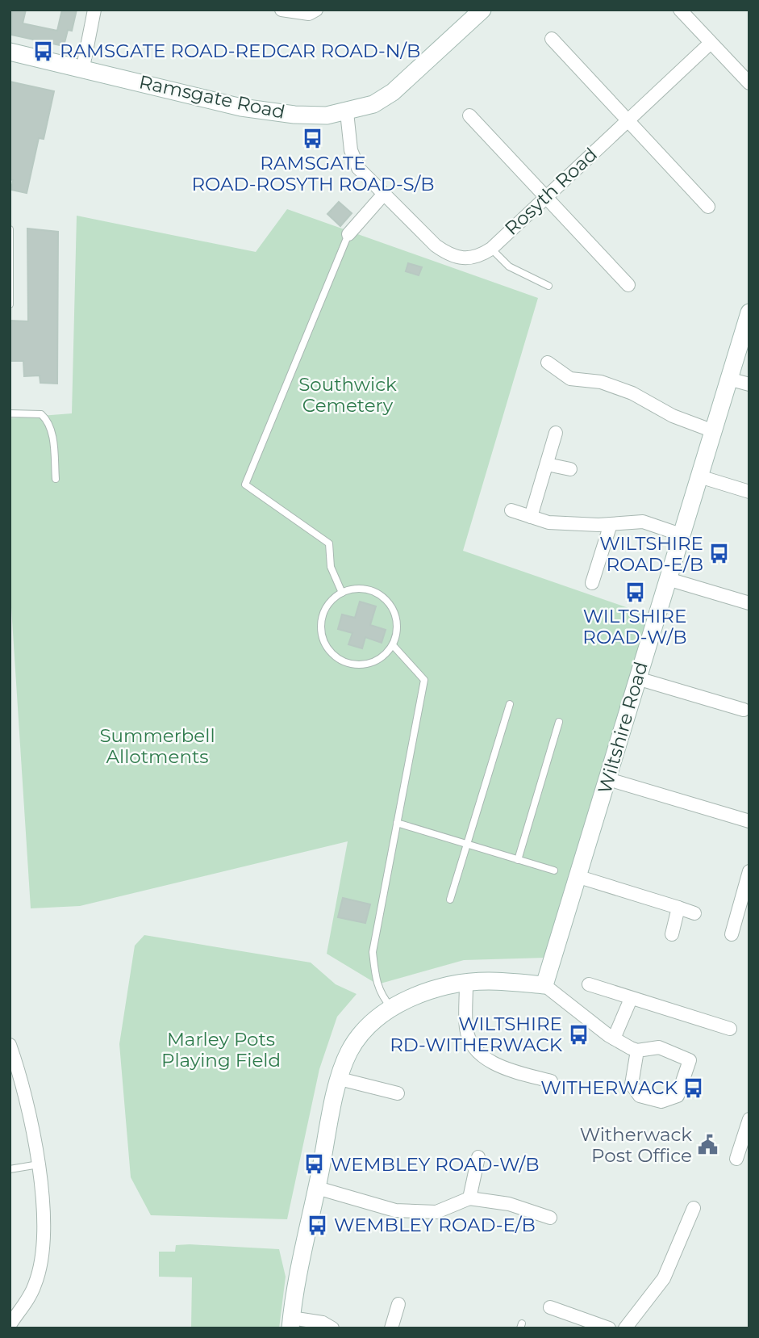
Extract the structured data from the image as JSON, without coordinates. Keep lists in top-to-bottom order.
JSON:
{
  "streets": {
    "street": ["Ramsgate Road", "Rosyth Road", "Wiltshire Road"]
  },
  "crossings": [
    ["Ramsgate Road", "Rosyth Road"]
  ],
  "parks": ["Southwick Cemetery", "Summerbell Allotments", "Marley Pots Playing Field"],
  "places": {
    "bus stop": [
      "RAMSGATE ROAD-REDCAR ROAD-N/B",
      "RAMSGATE ROAD-ROSYTH ROAD-S/B",
      "WILTSHIRE ROAD-E/B",
      "WILTSHIRE ROAD-W/B",
      "WILTSHIRE RD-WITHERWACK",
      "WITHERWACK",
      "WEMBLEY ROAD-W/B",
      "WEMBLEY ROAD-E/B"
    ],
    "public building": ["Witherwack Post Office"]
  }
}
